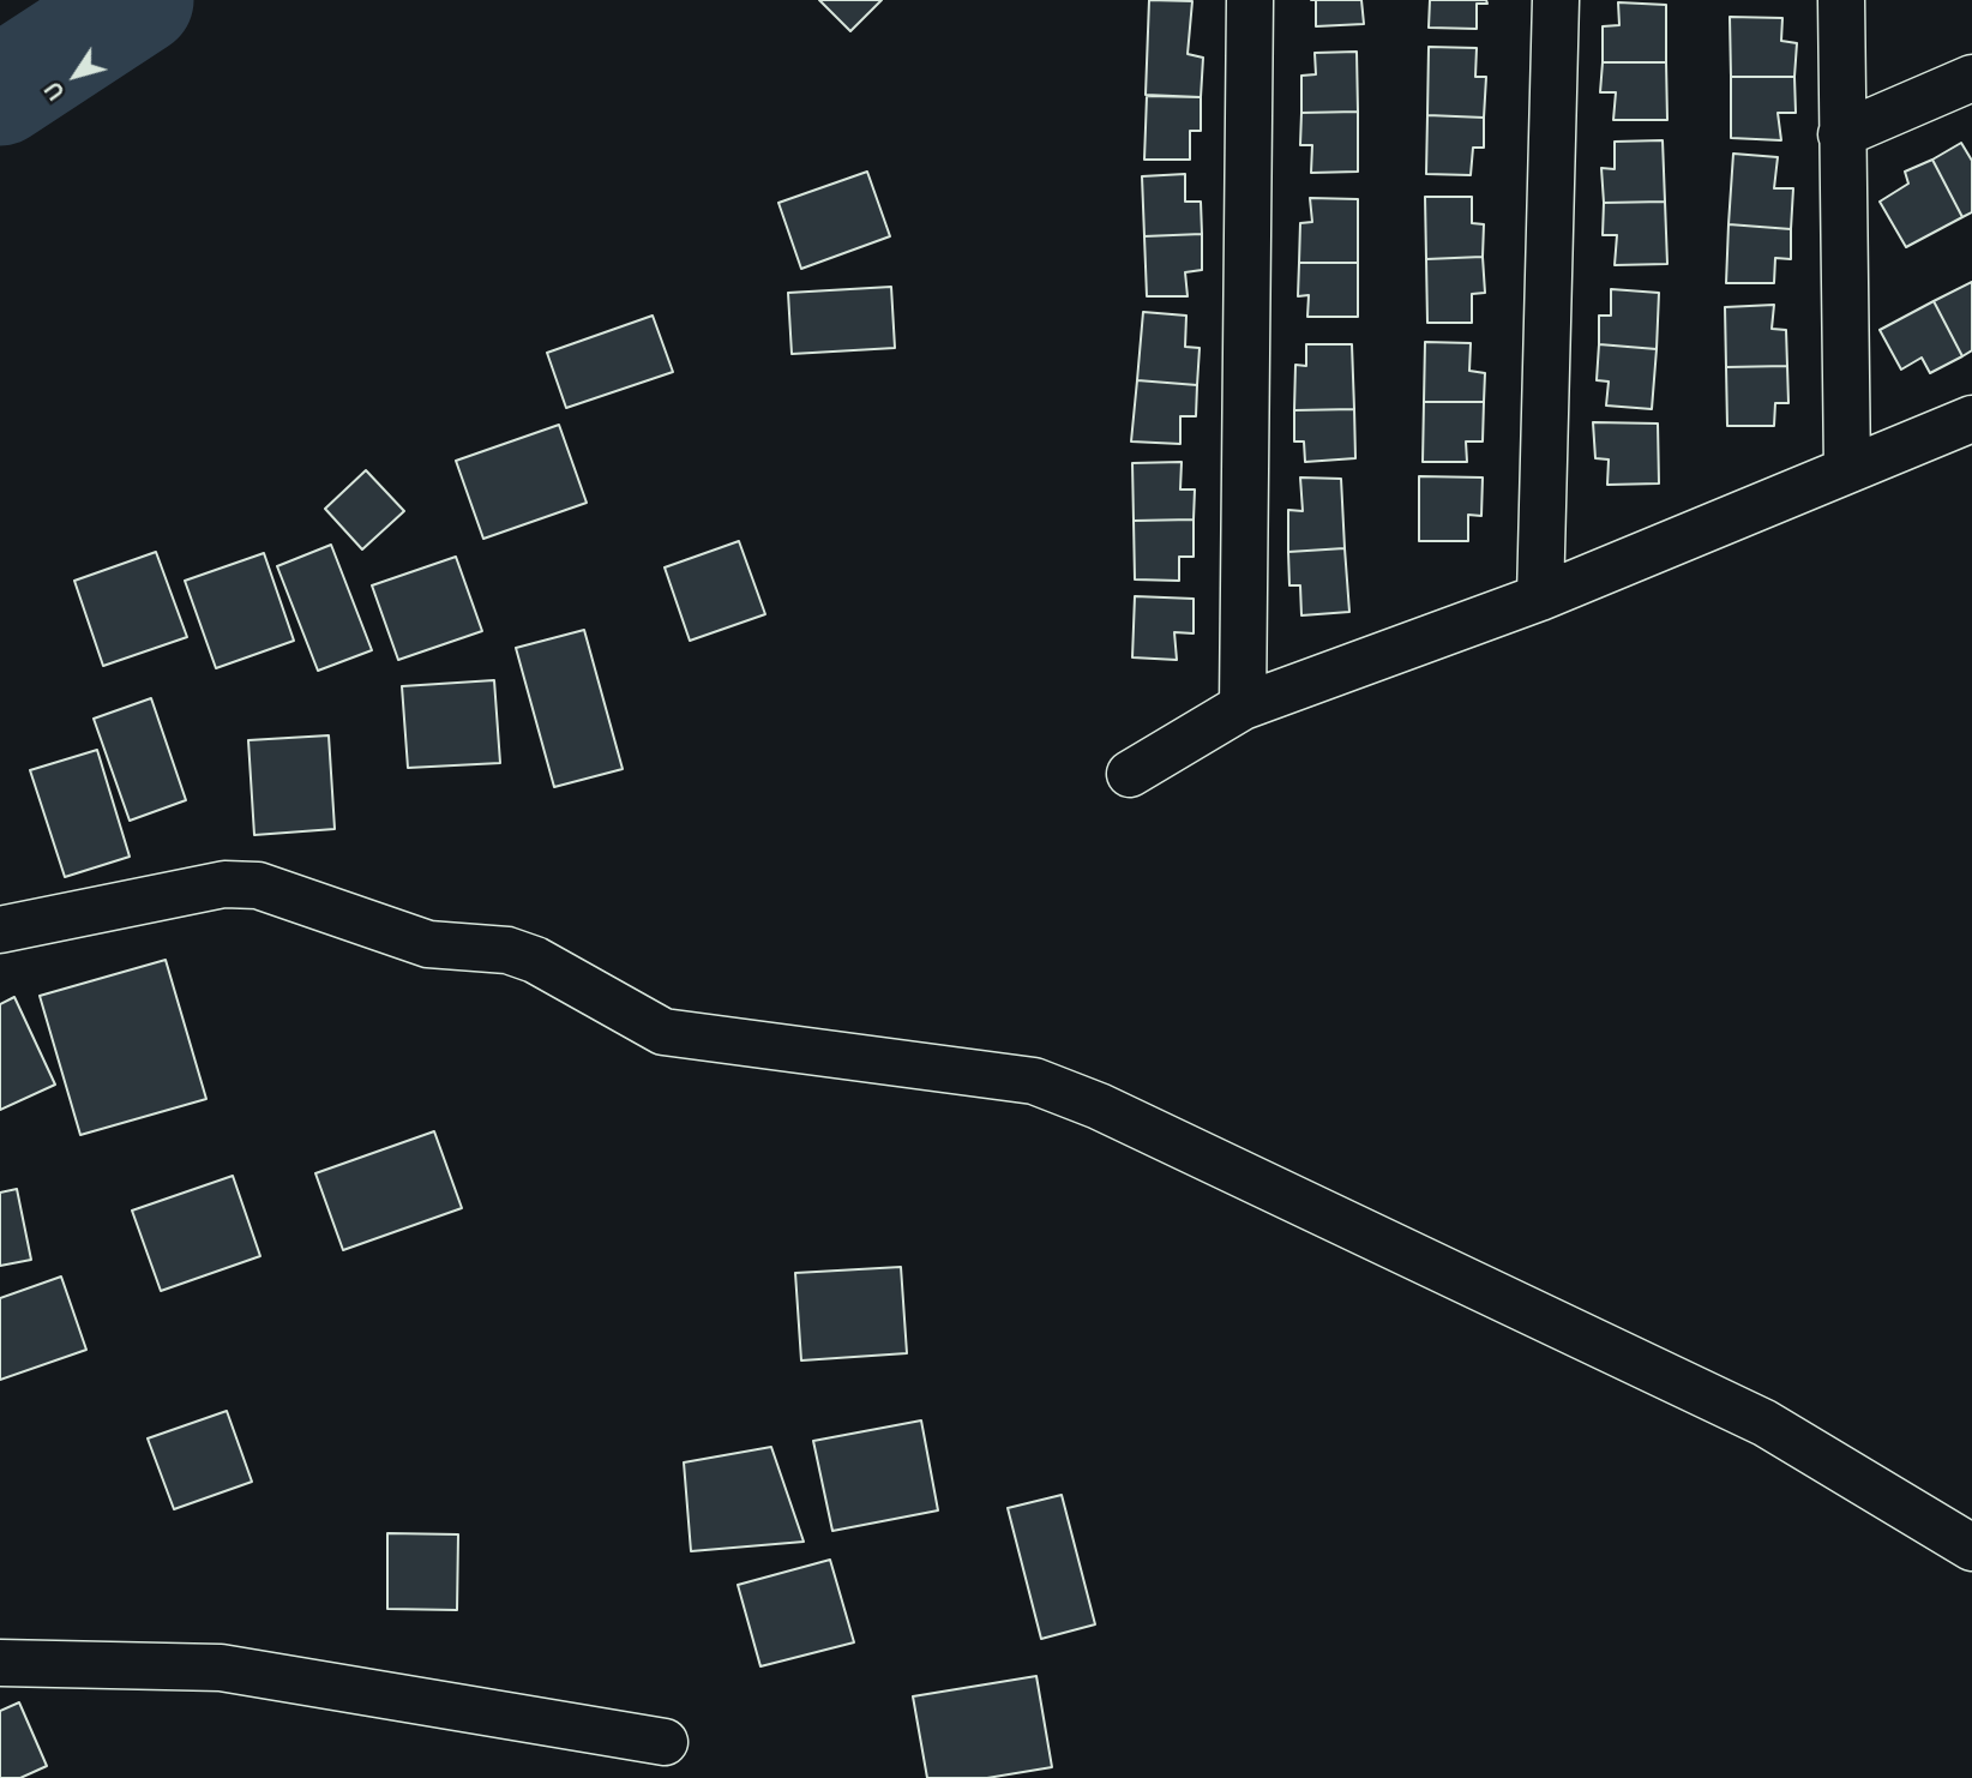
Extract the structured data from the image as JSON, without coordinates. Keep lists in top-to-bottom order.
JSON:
{
  "north": "bottom left"
}
